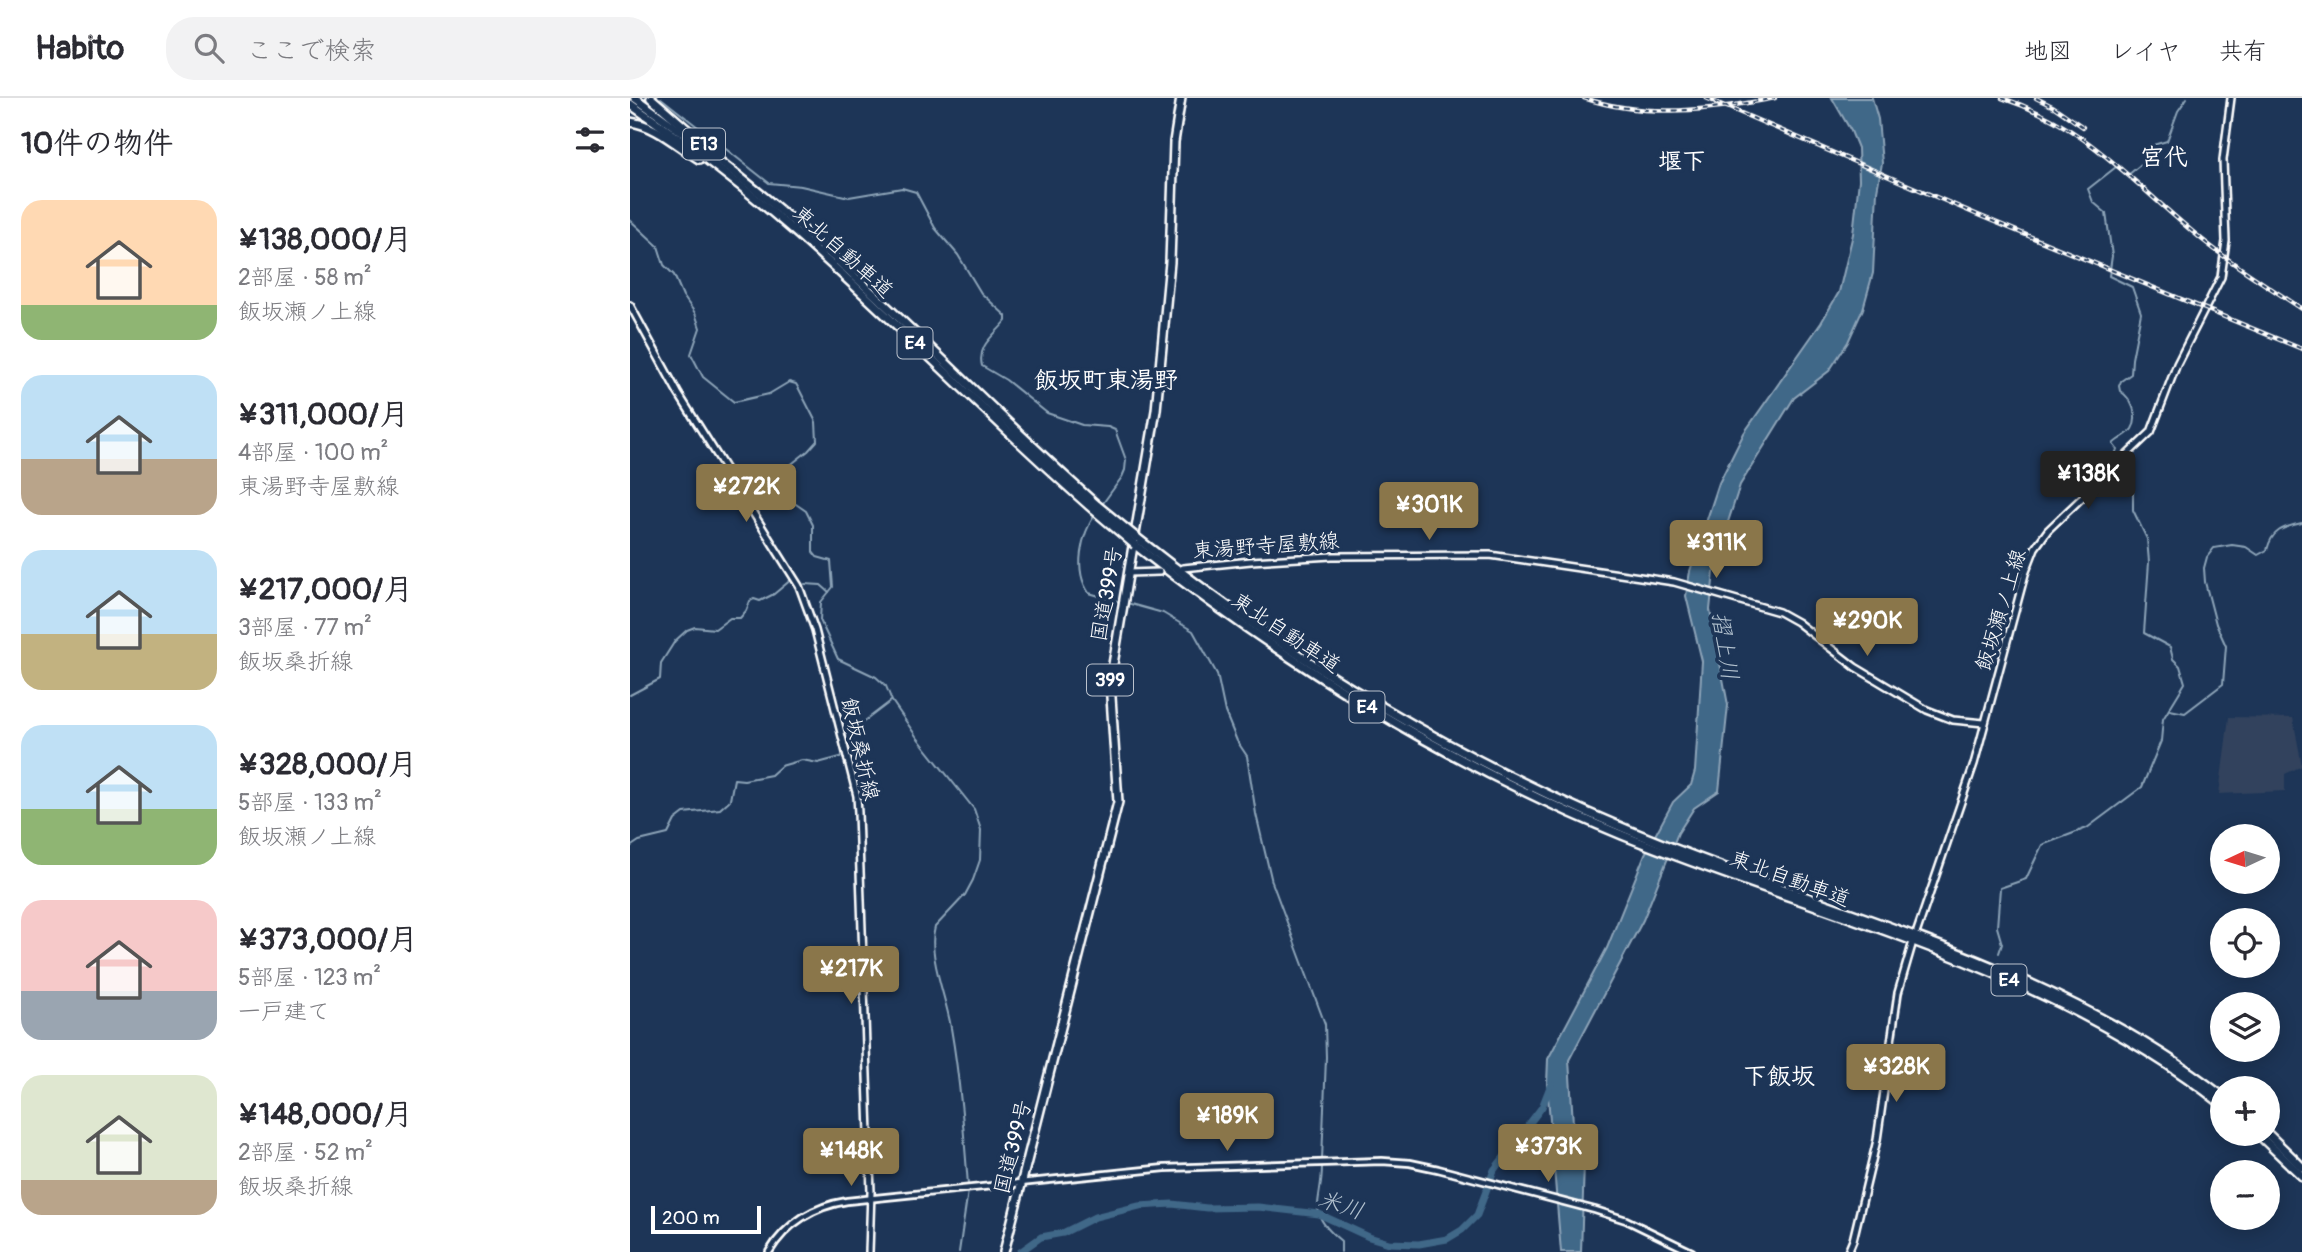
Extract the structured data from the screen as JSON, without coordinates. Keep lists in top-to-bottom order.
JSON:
{
  "streets": {
    "highway": [
      "E13",
      "東北自動車道",
      "E4",
      "国道399号",
      "399"
    ],
    "main road": ["東湯野寺屋敷線", "飯坂瀬ノ上線", "飯坂桑折線"]
  },
  "crossings": [
    ["E13", "東北自動車道"],
    ["東湯野寺屋敷線", "飯坂瀬ノ上線"]
  ],
  "districts": [
    "宮代",
    "堰下",
    "飯坂町東湯野",
    "下飯坂"
  ],
  "water": ["摺上川", "米川"],
  "scale_bar": "200 m",
  "north": "left",
  "page": {
    "header": "Habito",
    "search": "ここで検索",
    "nav": ["地図", "レイヤ", "共有"],
    "heading": "10件の物件",
    "list": [
      {
        "name": "¥138,000/月",
        "note": "2部屋 · 58 m² · 飯坂瀬ノ上線"
      },
      {
        "name": "¥311,000/月",
        "note": "4部屋 · 100 m² · 東湯野寺屋敷線"
      },
      {
        "name": "¥217,000/月",
        "note": "3部屋 · 77 m² · 飯坂桑折線"
      },
      {
        "name": "¥328,000/月",
        "note": "5部屋 · 133 m² · 飯坂瀬ノ上線"
      },
      {
        "name": "¥373,000/月",
        "note": "5部屋 · 123 m² · 一戸建て"
      },
      {
        "name": "¥148,000/月",
        "note": "2部屋 · 52 m² · 飯坂桑折線"
      }
    ],
    "price": [
      "¥138K",
      "¥272K",
      "¥301K",
      "¥311K",
      "¥290K",
      "¥217K",
      "¥328K",
      "¥189K",
      "¥373K",
      "¥148K"
    ],
    "map_buttons": ["+", "−"],
    "scale": "200 m"
  }
}
